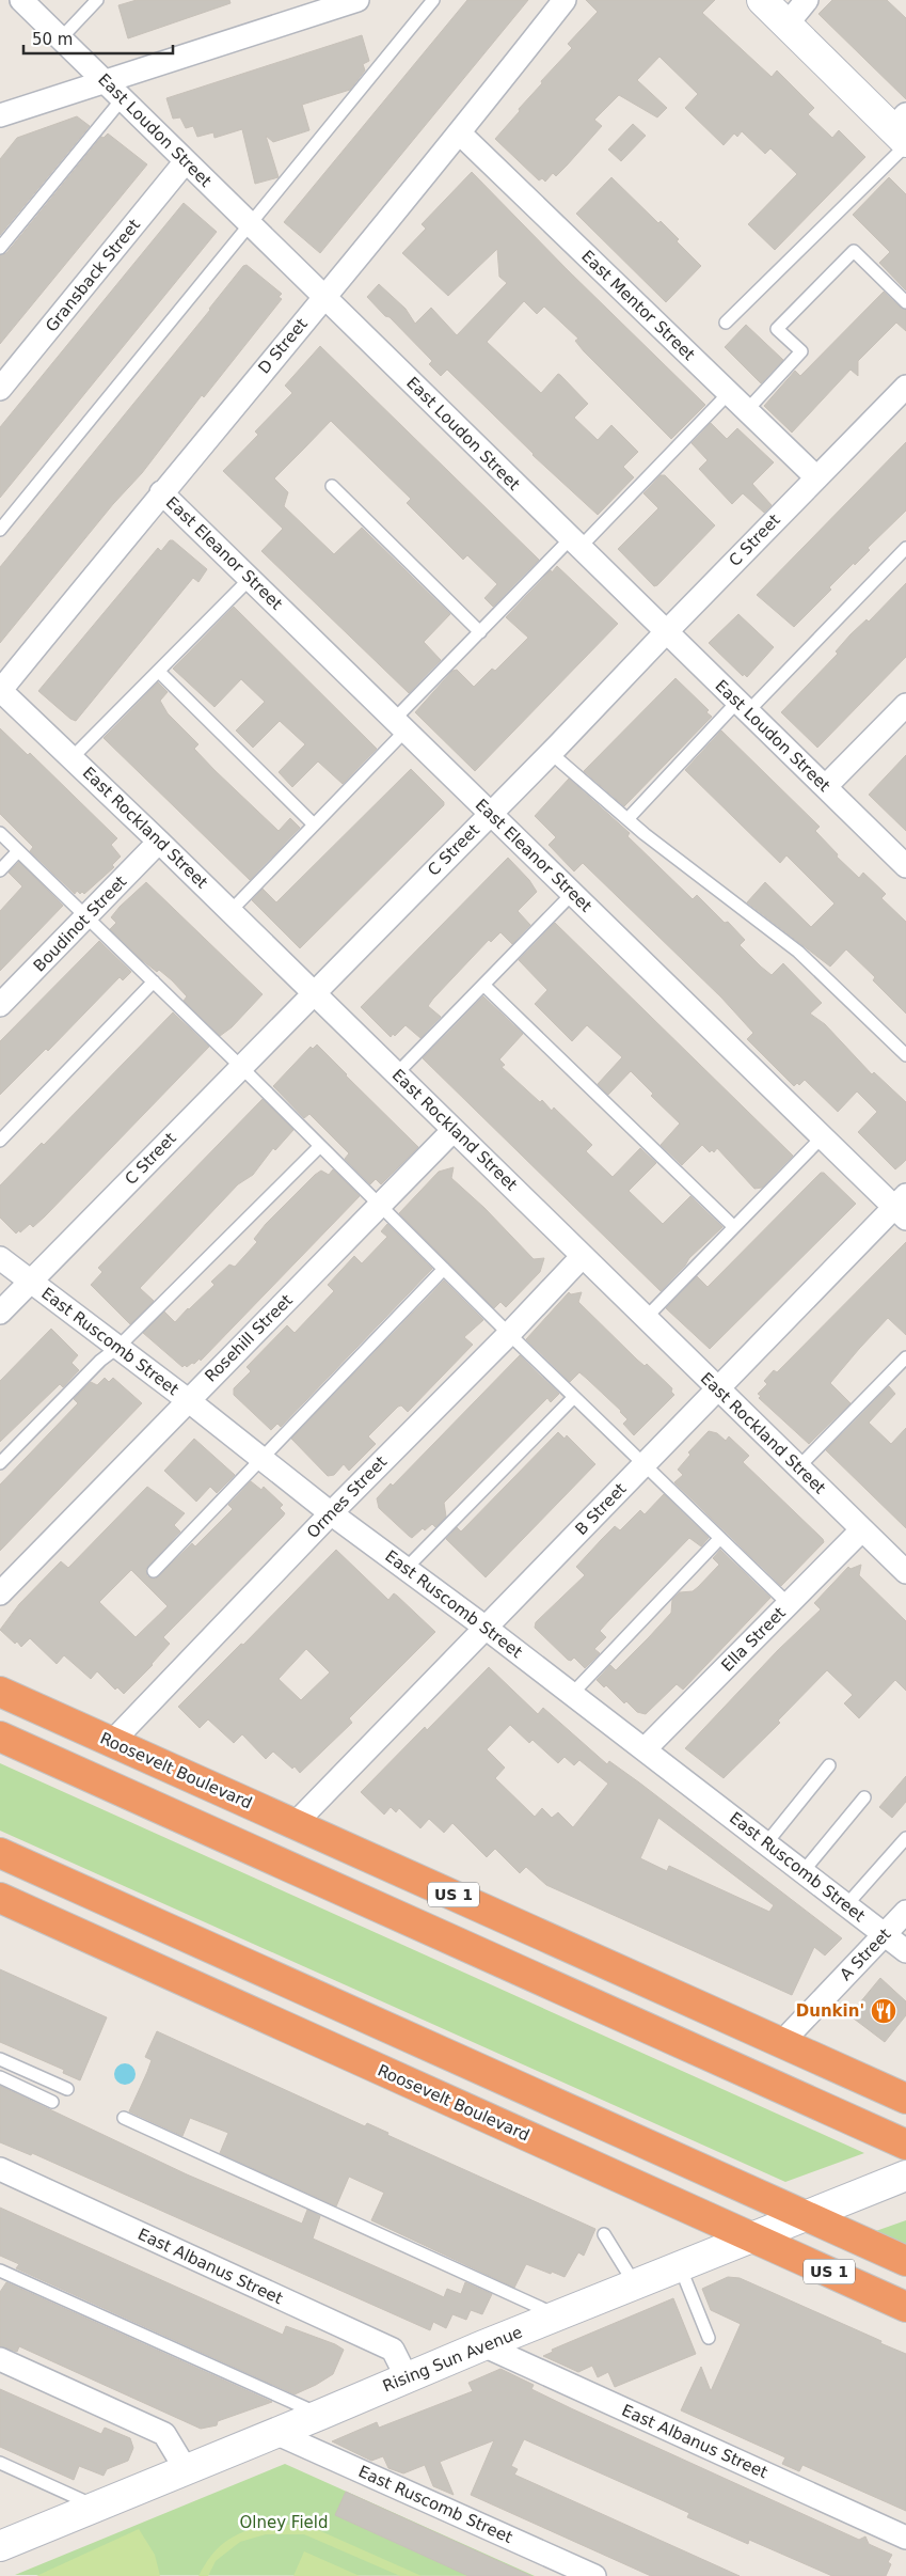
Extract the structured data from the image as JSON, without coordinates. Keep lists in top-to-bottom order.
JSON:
{
  "streets": {
    "highway": ["Roosevelt Boulevard", "US 1"],
    "main road": ["Rising Sun Avenue"],
    "street": [
      "East Loudon Street",
      "Gransback Street",
      "East Mentor Street",
      "D Street",
      "C Street",
      "East Eleanor Street",
      "East Rockland Street",
      "Boudinot Street",
      "Rosehill Street",
      "East Ruscomb Street",
      "Ormes Street",
      "B Street",
      "Ella Street",
      "A Street",
      "East Albanus Street"
    ]
  },
  "crossings": [
    ["East Loudon Street", "Gransback Street"],
    ["East Loudon Street", "D Street"],
    ["East Loudon Street", "C Street"],
    ["East Mentor Street", "D Street"],
    ["East Mentor Street", "C Street"],
    ["D Street", "East Eleanor Street"],
    ["D Street", "East Rockland Street"],
    ["C Street", "East Eleanor Street"],
    ["C Street", "East Rockland Street"],
    ["C Street", "East Ruscomb Street"],
    ["East Eleanor Street", "B Street"],
    ["East Rockland Street", "Boudinot Street"],
    ["East Rockland Street", "Rosehill Street"],
    ["East Rockland Street", "Ormes Street"],
    ["East Rockland Street", "B Street"],
    ["East Rockland Street", "Ella Street"],
    ["Rosehill Street", "East Ruscomb Street"],
    ["East Ruscomb Street", "Ormes Street"],
    ["East Ruscomb Street", "B Street"],
    ["East Ruscomb Street", "Ella Street"],
    ["East Ruscomb Street", "A Street"],
    ["East Ruscomb Street", "Rising Sun Avenue"],
    ["Ormes Street", "Roosevelt Boulevard"],
    ["B Street", "Roosevelt Boulevard"],
    ["Roosevelt Boulevard", "A Street"],
    ["Roosevelt Boulevard", "Rising Sun Avenue"],
    ["US 1", "Rising Sun Avenue"],
    ["East Albanus Street", "Rising Sun Avenue"]
  ],
  "parks": ["Olney Field"],
  "places": {
    "restaurant": ["Dunkin'"]
  },
  "scale_bar": "50 m"
}
